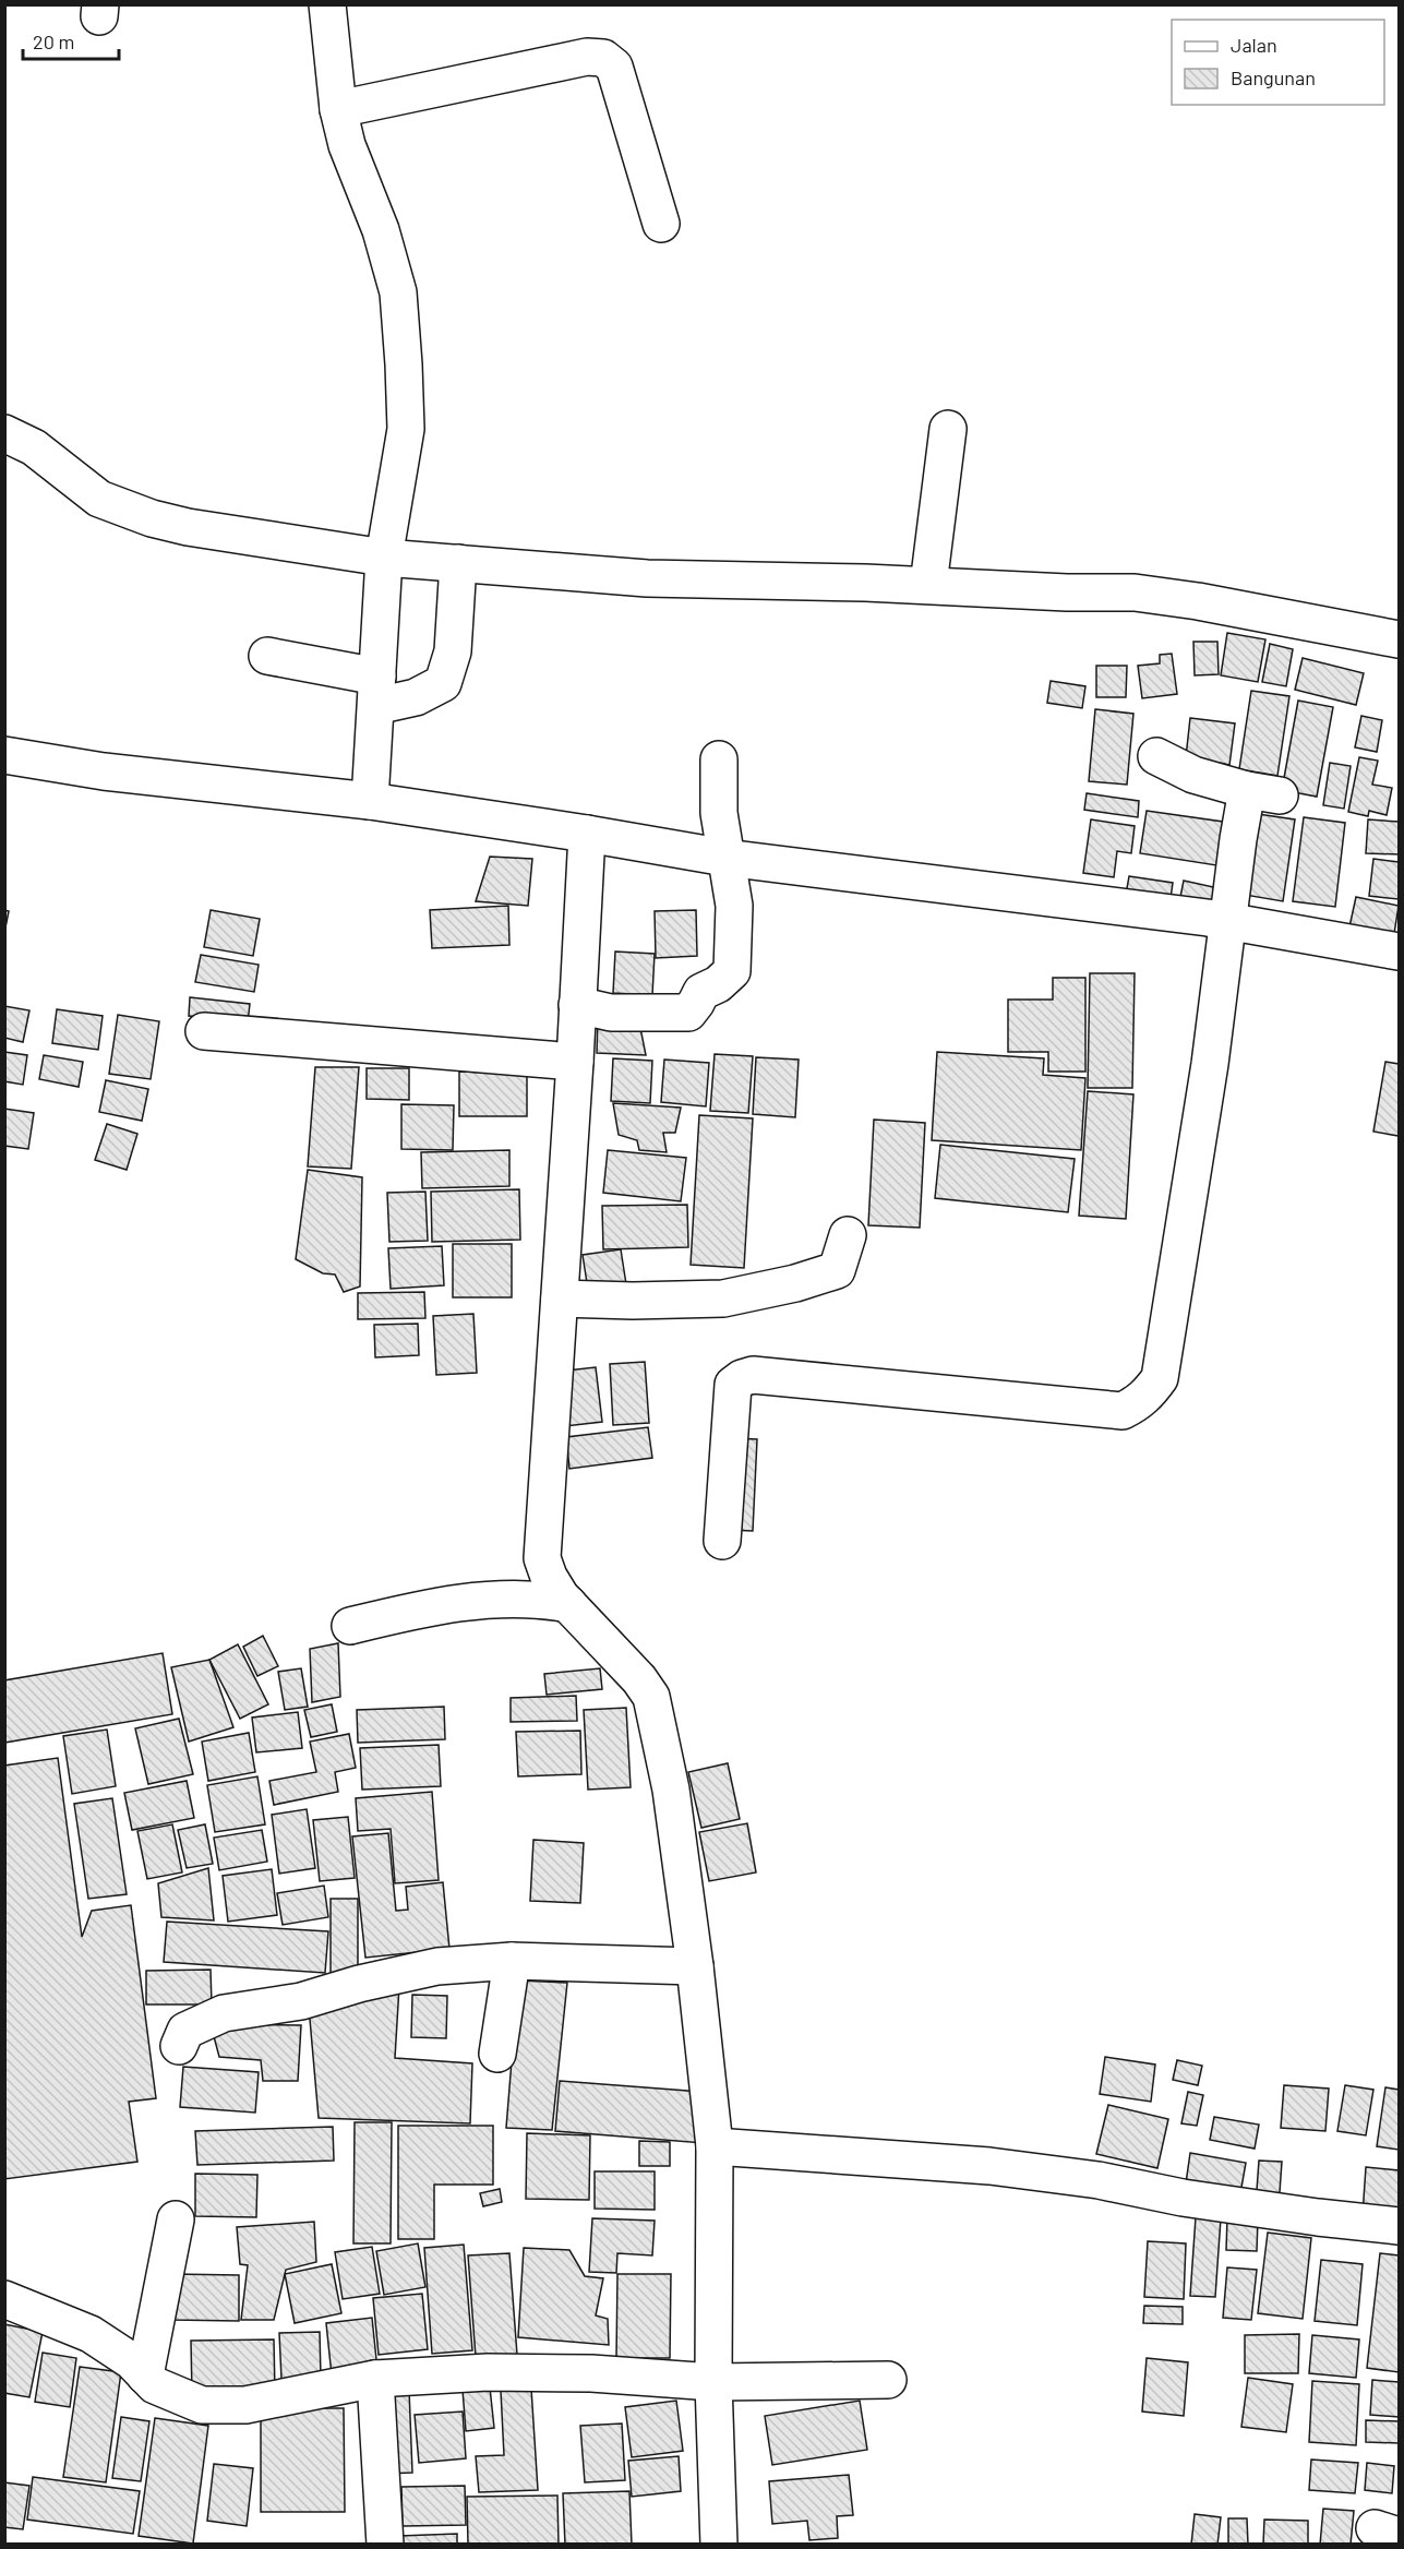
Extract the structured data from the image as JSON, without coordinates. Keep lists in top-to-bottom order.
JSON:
{
  "legend": ["Jalan", "Bangunan"],
  "scale_bar": "20 m"
}
